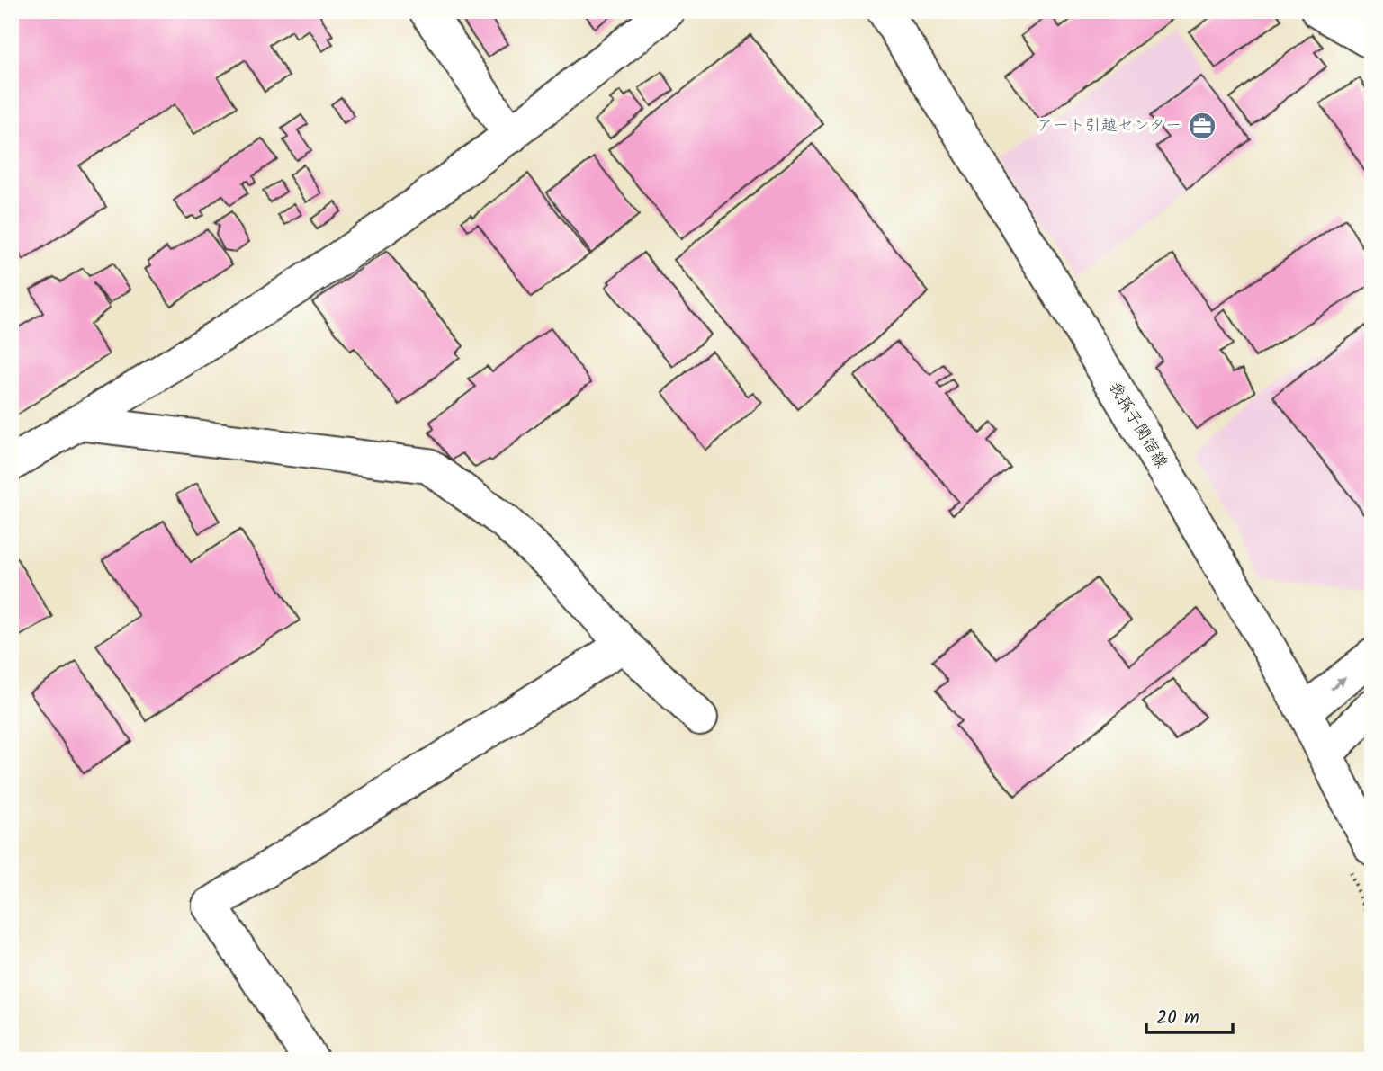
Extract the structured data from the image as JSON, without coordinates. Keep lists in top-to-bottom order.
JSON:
{
  "streets": {
    "street": ["我孫子関宿線"]
  },
  "places": {
    "office": ["アート引越センター"]
  },
  "scale_bar": "20 m"
}
